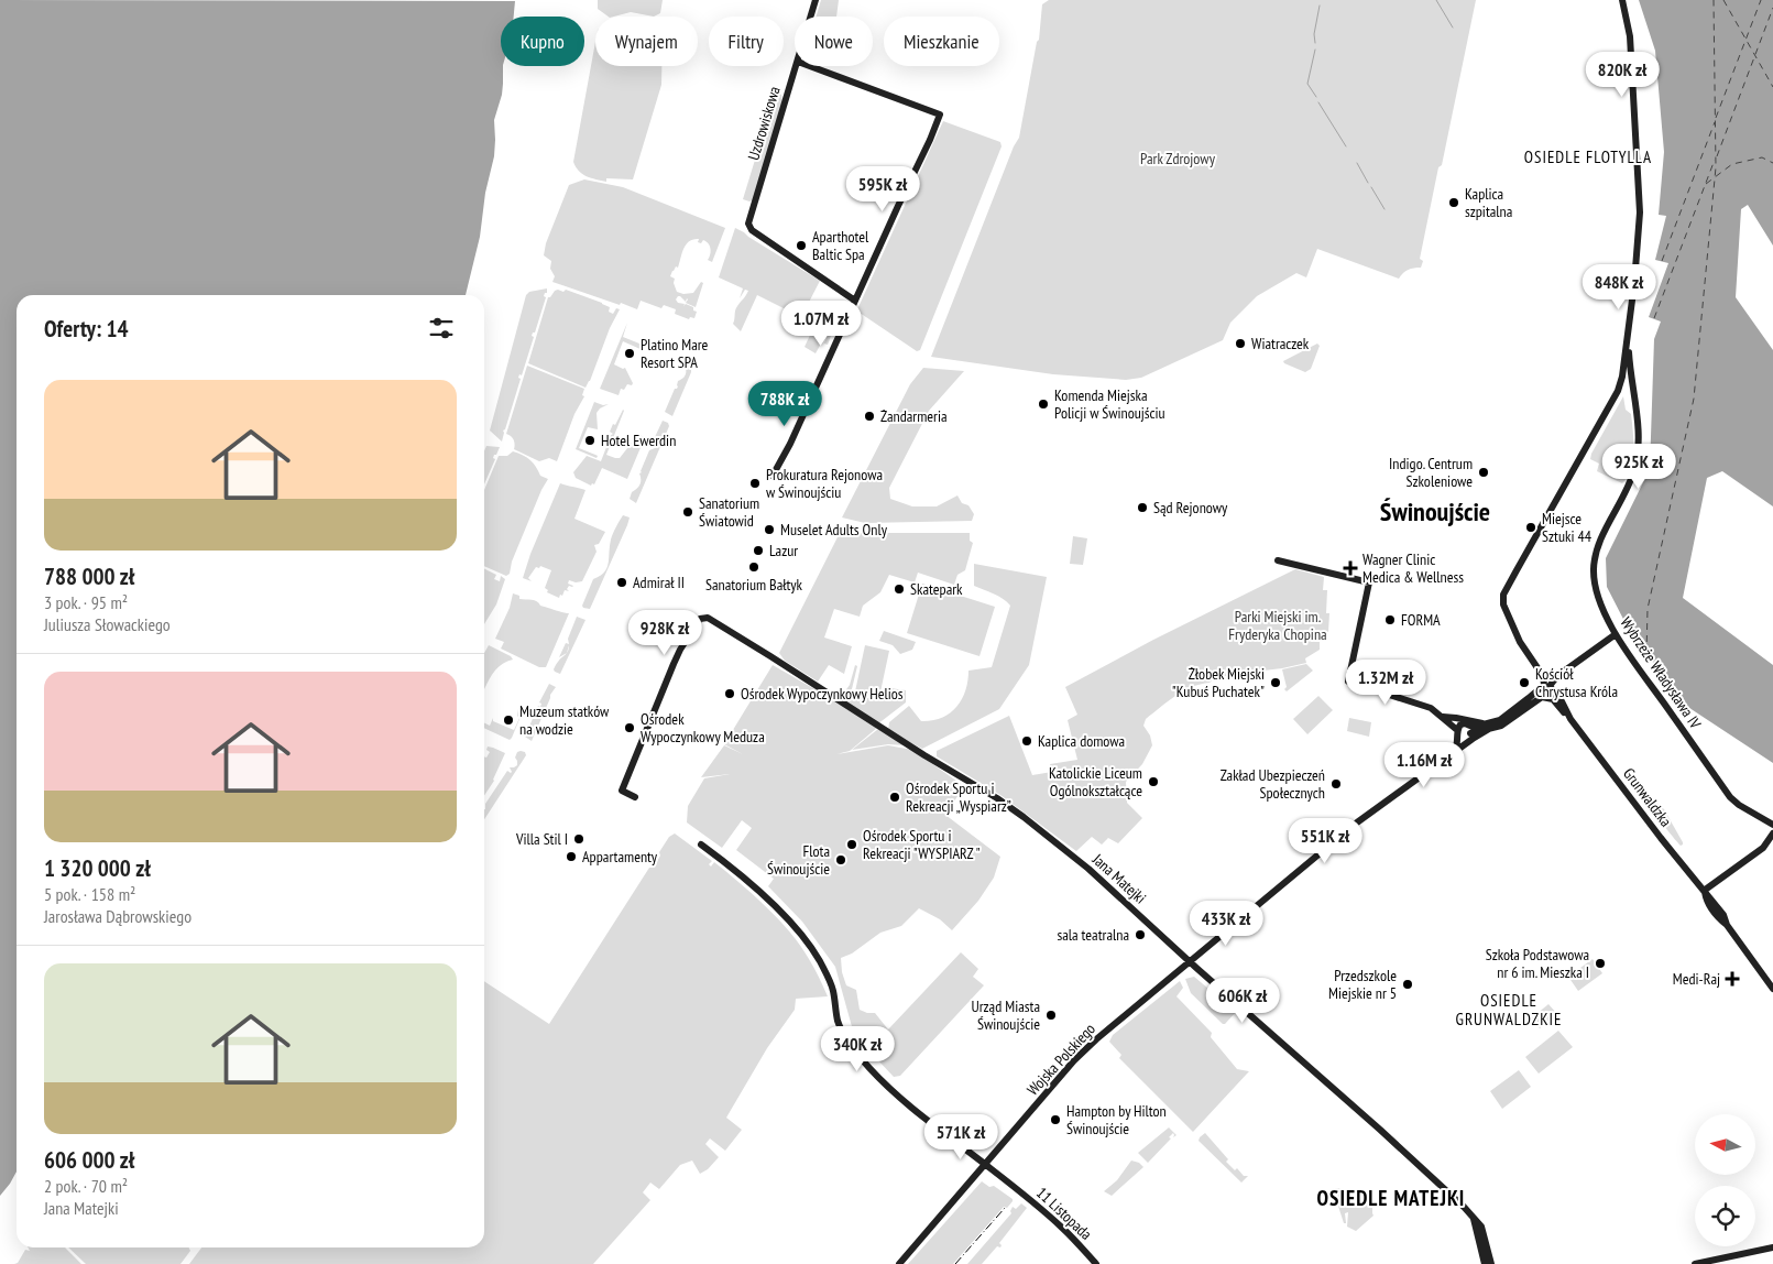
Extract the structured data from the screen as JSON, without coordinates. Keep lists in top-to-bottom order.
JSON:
{
  "streets": {
    "street": [
      "Uzdrowiskowa",
      "Wybrzeże Władysława IV",
      "Grunwaldzka",
      "Jana Matejki",
      "Wojska Polskiego",
      "11 Listopada"
    ]
  },
  "crossings": [
    ["Jana Matejki", "Wojska Polskiego"],
    ["Wojska Polskiego", "11 Listopada"]
  ],
  "districts": [
    "OSIEDLE FLOTYLLA",
    "Świnoujście",
    "OSIEDLE GRUNWALDZKIE",
    "OSIEDLE MATEJKI"
  ],
  "parks": ["Park Zdrojowy", "Parki Miejski im. Fryderyka Chopina"],
  "places": {
    "other": [
      "Kaplica szpitalna",
      "Aparthotel Baltic Spa",
      "Wiatraczek",
      "Platino Mare Resort SPA",
      "Komenda Miejska Policji w Świnoujściu",
      "Żandarmeria",
      "Hotel Ewerdin",
      "Indigo. Centrum Szkoleniowe",
      "Prokuratura Rejonowa w Świnoujściu",
      "Sąd Rejonowy",
      "Sanatorium Światowid",
      "Miejsce Sztuki 44",
      "Muselet Adults Only",
      "Lazur",
      "Sanatorium Bałtyk",
      "Admirał II",
      "Skatepark",
      "FORMA",
      "Żłobek Miejski \"Kubuś Puchatek\"",
      "Kościół Chrystusa Króla",
      "Ośrodek Wypoczynkowy Helios",
      "Muzeum statków na wodzie",
      "Ośrodek Wypoczynkowy Meduza",
      "Kaplica domowa",
      "Katolickie Liceum Ogólnokształcące",
      "Zakład Ubezpieczeń Społecznych",
      "Ośrodek Sportu i Rekreacji „Wyspiarz”",
      "Villa Stil I",
      "Ośrodek Sportu i Rekreacji \"WYSPIARZ \"",
      "Appartamenty",
      "Flota Świnoujście",
      "sala teatralna",
      "Szkoła Podstawowa nr 6 im. Mieszka I",
      "Przedszkole Miejskie nr 5",
      "Urząd Miasta Świnoujście",
      "Hampton by Hilton Świnoujście"
    ],
    "health": ["Wagner Clinic Medica & Wellness", "Medi-Raj"]
  },
  "north": "left",
  "page": {
    "chip": [
      "Kupno",
      "Wynajem",
      "Filtry",
      "Nowe",
      "Mieszkanie"
    ],
    "price": [
      "820K zł",
      "595K zł",
      "848K zł",
      "1.07M zł",
      "788K zł",
      "925K zł",
      "928K zł",
      "1.32M zł",
      "1.16M zł",
      "551K zł",
      "433K zł",
      "606K zł",
      "340K zł",
      "571K zł"
    ],
    "heading": "Oferty: 14",
    "list": [
      {
        "name": "788 000 zł",
        "note": "3 pok. · 95 m² · Juliusza Słowackiego"
      },
      {
        "name": "1 320 000 zł",
        "note": "5 pok. · 158 m² · Jarosława Dąbrowskiego"
      },
      {
        "name": "606 000 zł",
        "note": "2 pok. · 70 m² · Jana Matejki"
      }
    ]
  }
}
